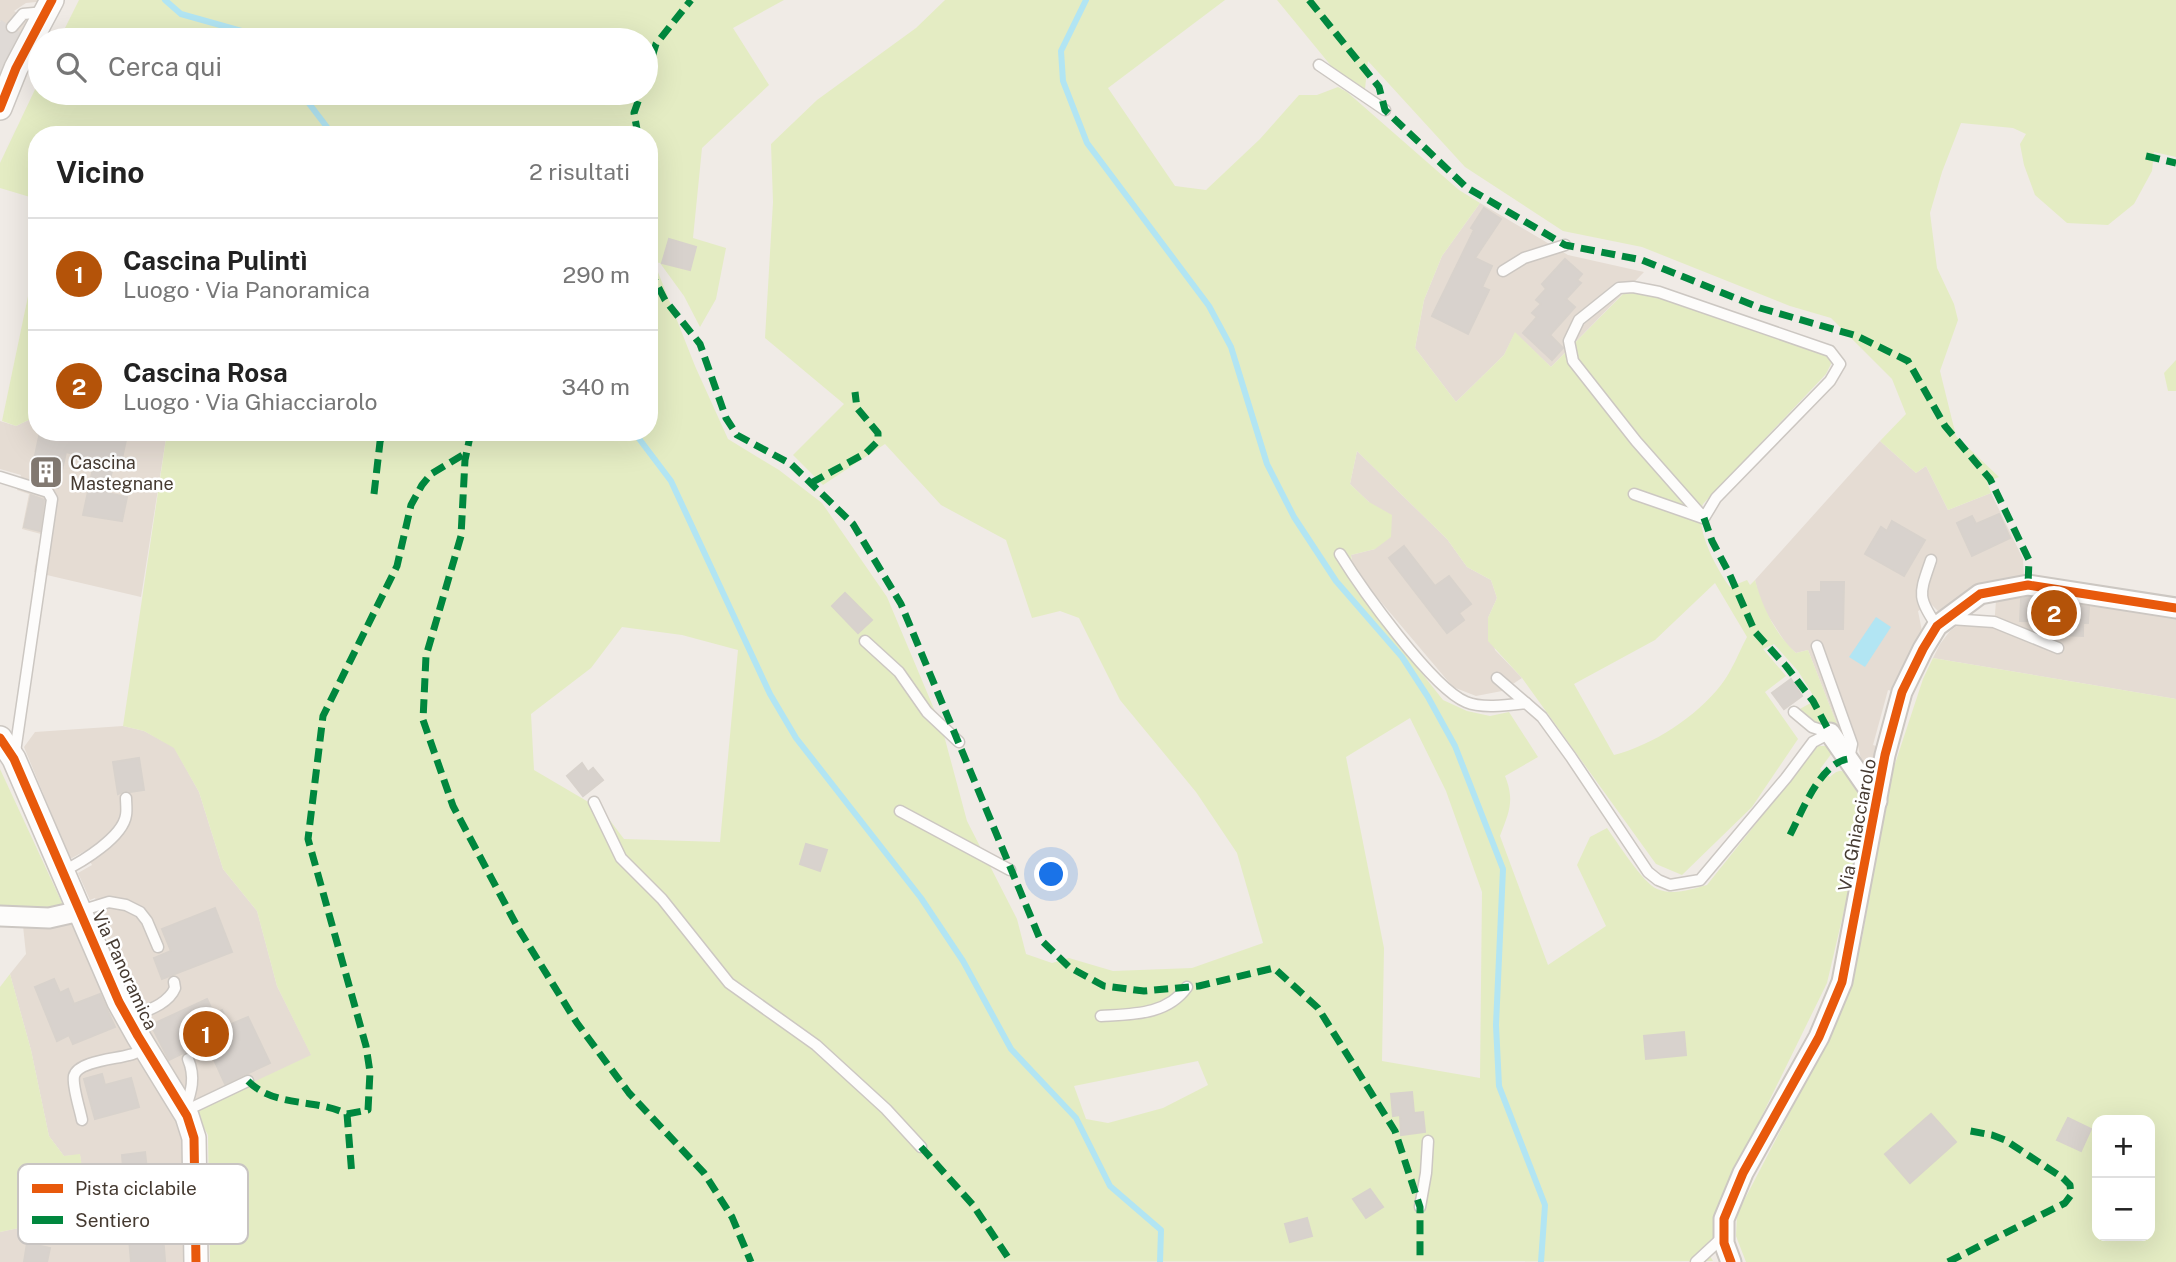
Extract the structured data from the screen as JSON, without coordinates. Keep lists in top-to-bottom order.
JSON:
{
  "streets": {
    "street": ["Via Ghiacciarolo", "Via Panoramica"]
  },
  "places": {
    "building": ["Cascina Mastegnane"]
  },
  "legend": ["Pista ciclabile", "Sentiero"],
  "page": {
    "search": "Cerca qui",
    "heading": ["Vicino", "2 risultati"],
    "list": [
      {
        "mark": "1",
        "name": "Cascina Pulintì",
        "note": "Luogo · Via Panoramica",
        "value": "290 m"
      },
      {
        "mark": "2",
        "name": "Cascina Rosa",
        "note": "Luogo · Via Ghiacciarolo",
        "value": "340 m"
      }
    ],
    "pins": ["2", "1"],
    "map_buttons": ["+", "−"]
  }
}
